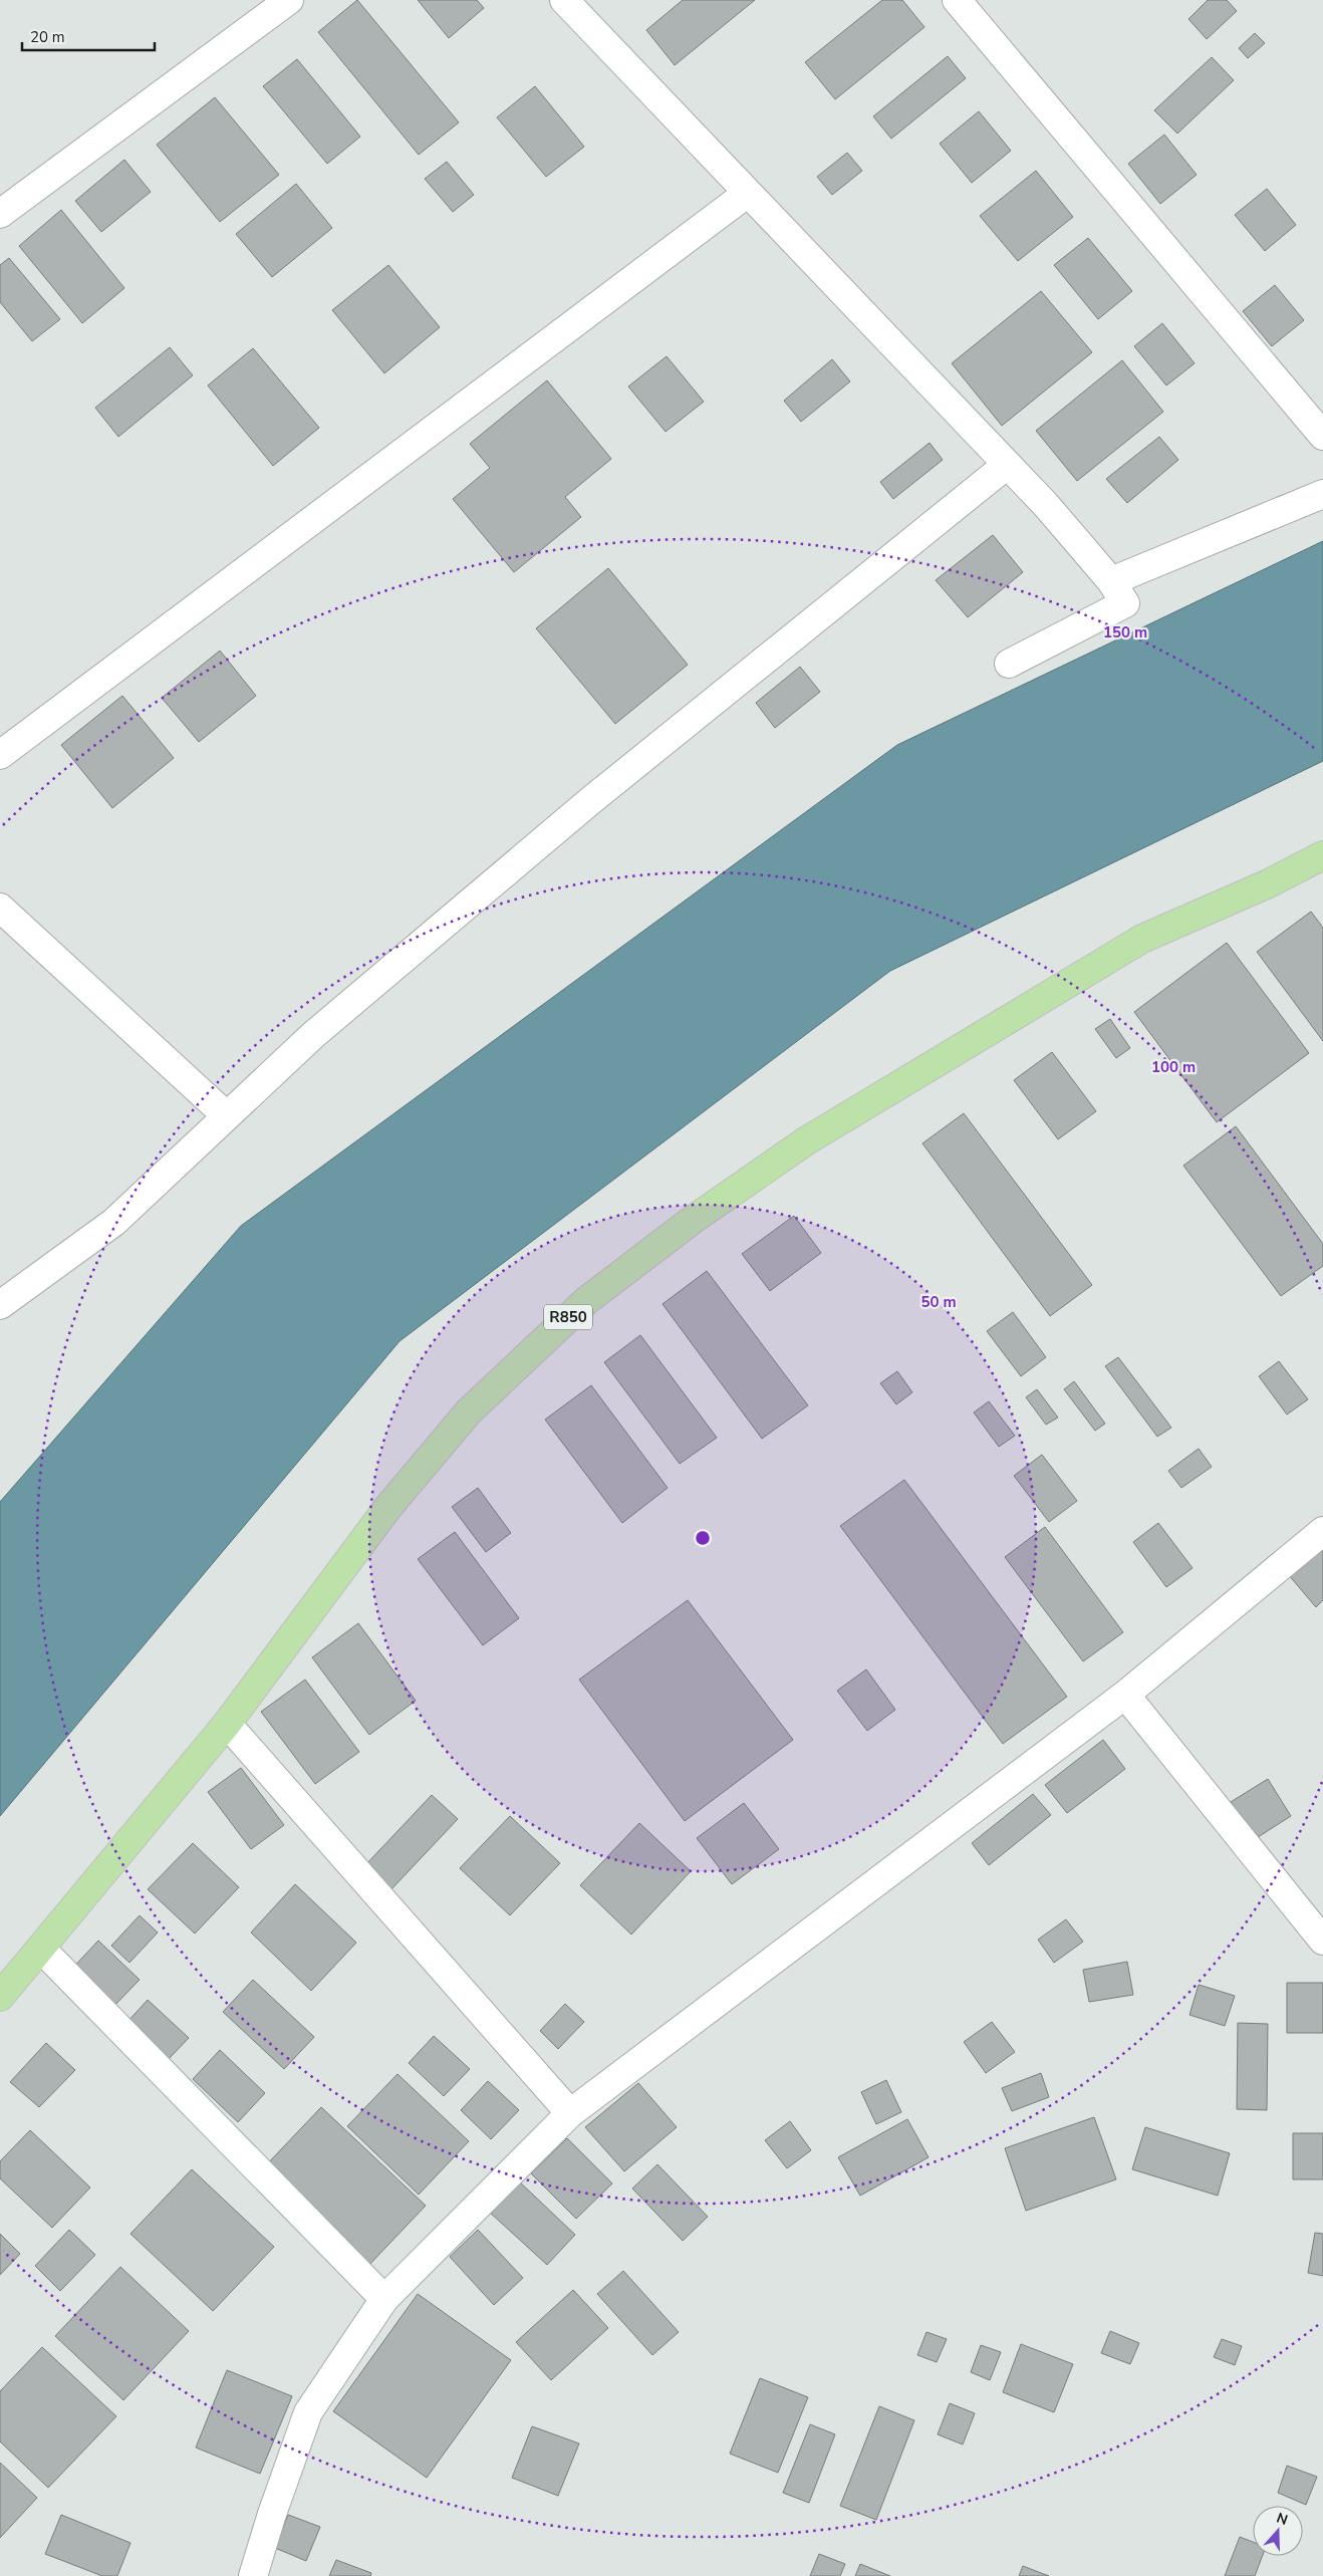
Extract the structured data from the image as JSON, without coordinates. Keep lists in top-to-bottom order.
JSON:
{
  "streets": {
    "main road": ["R850"]
  },
  "scale_bar": "20 m",
  "north": "top",
  "rings": ["150 m", "100 m", "50 m"]
}
